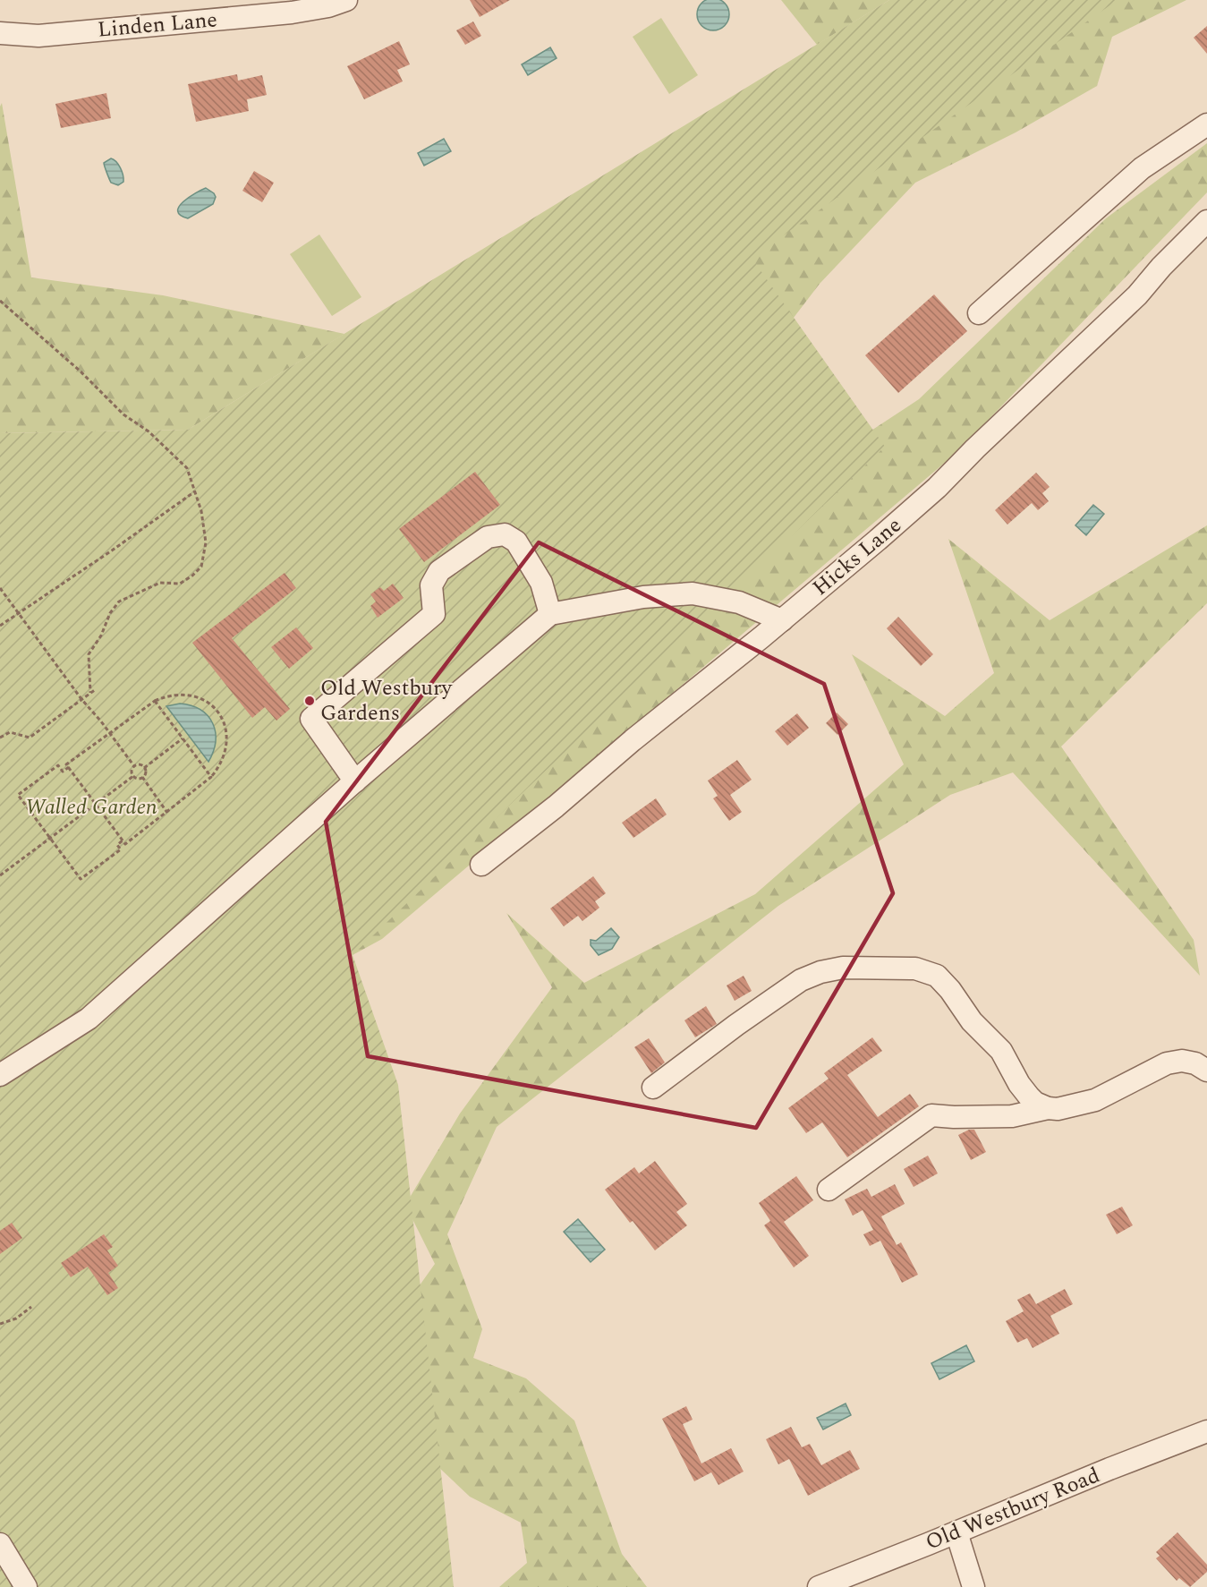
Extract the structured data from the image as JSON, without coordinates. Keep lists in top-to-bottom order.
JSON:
{
  "streets": {
    "street": ["Linden Lane", "Hicks Lane", "Old Westbury Road"]
  },
  "parks": ["Walled Garden"],
  "places": ["Old Westbury Gardens"]
}
